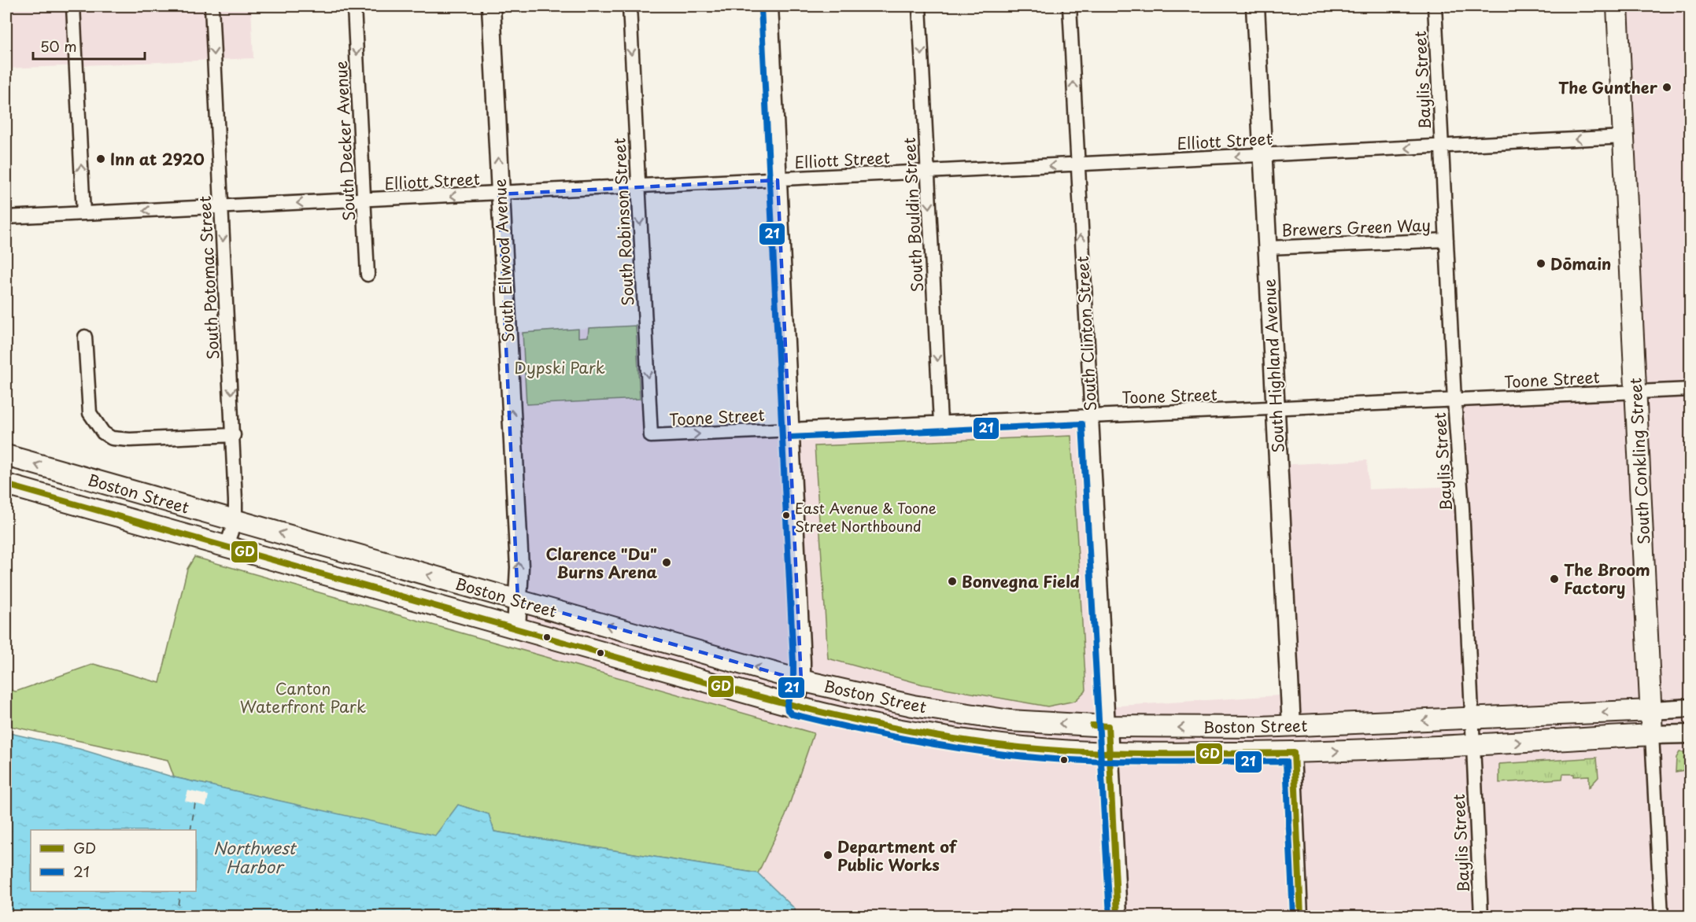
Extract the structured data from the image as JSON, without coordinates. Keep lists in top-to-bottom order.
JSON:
{
  "streets": {
    "main road": ["South Conkling Street", "Boston Street"],
    "street": [
      "Baylis Street",
      "South Decker Avenue",
      "Elliott Street",
      "South Bouldin Street",
      "South Robinson Street",
      "Brewers Green Way",
      "South Ellwood Avenue",
      "South Potomac Street",
      "South Clinton Street",
      "South Highland Avenue",
      "Toone Street"
    ]
  },
  "crossings": [
    ["Baylis Street", "Elliott Street"],
    ["Baylis Street", "Brewers Green Way"],
    ["Baylis Street", "Toone Street"],
    ["Baylis Street", "Boston Street"],
    ["South Decker Avenue", "Elliott Street"],
    ["Elliott Street", "South Bouldin Street"],
    ["Elliott Street", "South Robinson Street"],
    ["Elliott Street", "South Ellwood Avenue"],
    ["Elliott Street", "South Potomac Street"],
    ["Elliott Street", "South Clinton Street"],
    ["Elliott Street", "South Highland Avenue"],
    ["Elliott Street", "South Conkling Street"],
    ["South Bouldin Street", "Toone Street"],
    ["South Robinson Street", "Toone Street"],
    ["Brewers Green Way", "South Highland Avenue"],
    ["South Ellwood Avenue", "Boston Street"],
    ["South Potomac Street", "Boston Street"],
    ["South Clinton Street", "Toone Street"],
    ["South Clinton Street", "Boston Street"],
    ["South Highland Avenue", "Toone Street"],
    ["South Highland Avenue", "Boston Street"],
    ["Toone Street", "South Conkling Street"],
    ["South Conkling Street", "Boston Street"]
  ],
  "one_way": [
    "South Decker Avenue",
    "Elliott Street",
    "South Bouldin Street",
    "South Robinson Street",
    "South Ellwood Avenue",
    "South Potomac Street",
    "South Clinton Street"
  ],
  "water": ["Northwest Harbor"],
  "parks": ["Dypski Park", "Canton Waterfront Park"],
  "places": [
    "The Gunther",
    "Inn at 2920",
    "Dōmain",
    "East Avenue & Toone Street Northbound",
    "Clarence \"Du\" Burns Arena",
    "The Broom Factory",
    "Bonvegna Field",
    "Department of Public Works"
  ],
  "lines": ["transit line 21", "transit line GD"],
  "legend": ["GD", "21"],
  "scale_bar": "50 m"
}
